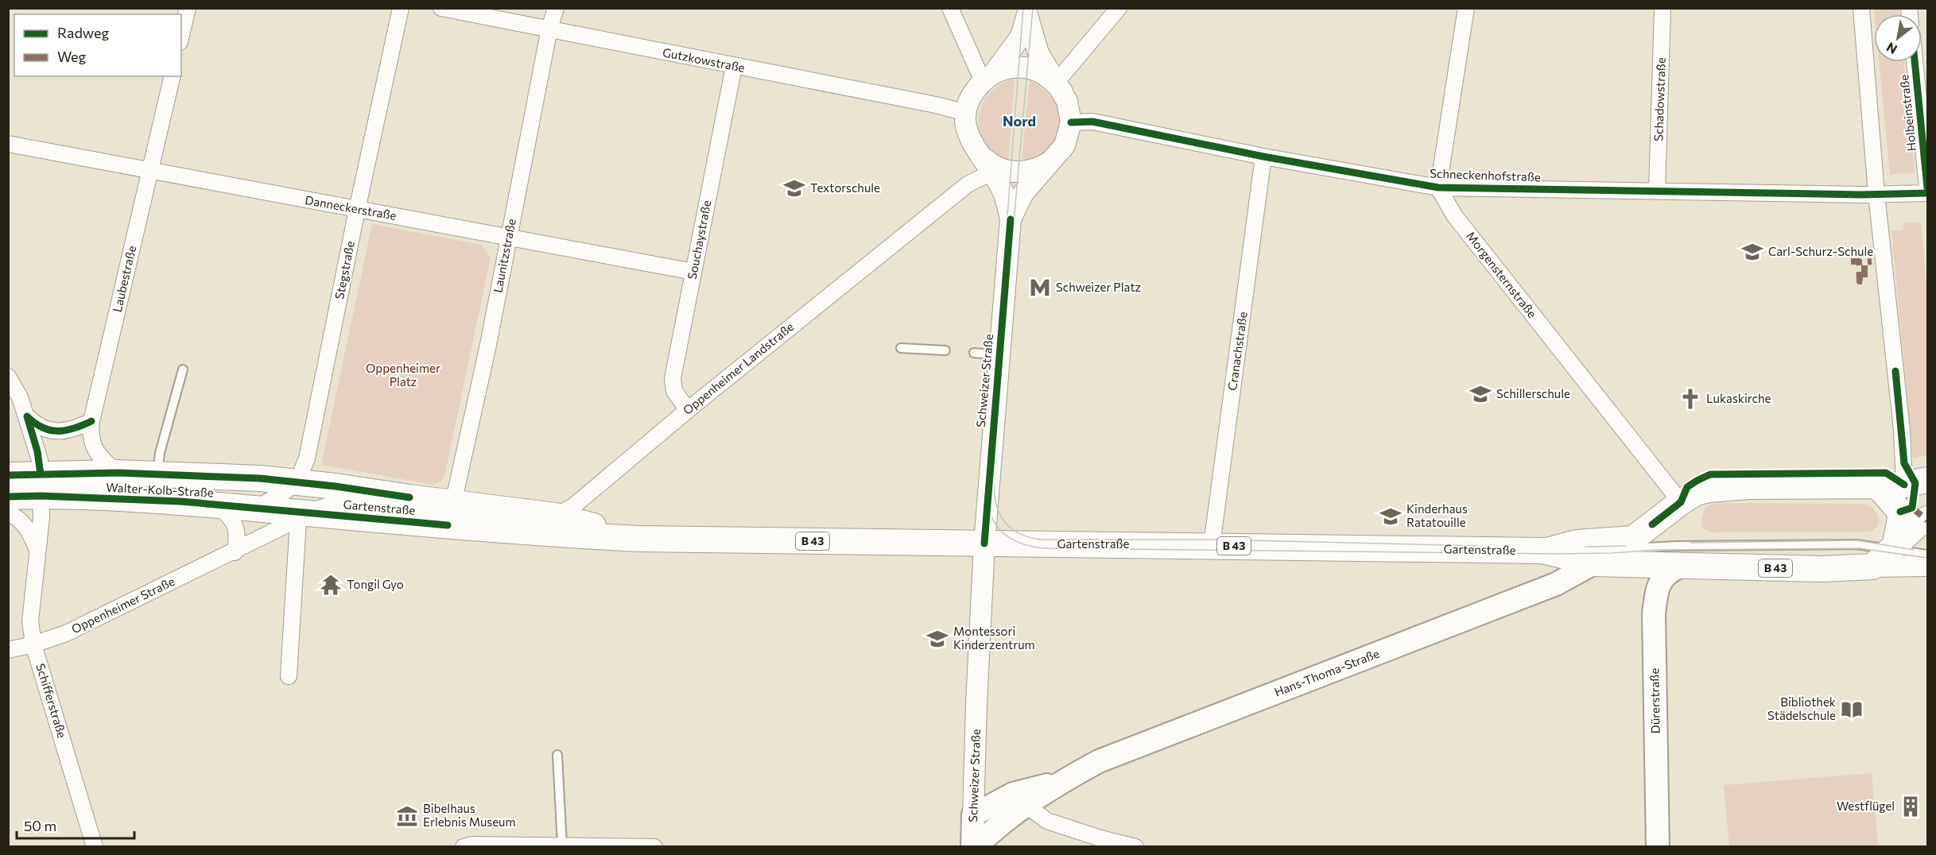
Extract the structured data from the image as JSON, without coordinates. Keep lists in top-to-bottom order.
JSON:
{
  "streets": {
    "main road": [
      "Schweizer Straße",
      "Walter-Kolb-Straße",
      "Gartenstraße",
      "B 43",
      "Hans-Thoma-Straße",
      "Dürerstraße"
    ],
    "street": [
      "Gutzkowstraße",
      "Schadowstraße",
      "Holbeinstraße",
      "Schneckenhofstraße",
      "Danneckerstraße",
      "Souchaystraße",
      "Launitzstraße",
      "Stegstraße",
      "Morgensternstraße",
      "Laubestraße",
      "Cranachstraße",
      "Oppenheimer Landstraße",
      "Oppenheimer Straße",
      "Schifferstraße"
    ]
  },
  "crossings": [
    ["Gutzkowstraße", "Schneckenhofstraße"],
    ["Gutzkowstraße", "Souchaystraße"],
    ["Gutzkowstraße", "Launitzstraße"],
    ["Schadowstraße", "Schneckenhofstraße"],
    ["Schneckenhofstraße", "Morgensternstraße"],
    ["Schneckenhofstraße", "Cranachstraße"],
    ["Danneckerstraße", "Souchaystraße"],
    ["Danneckerstraße", "Launitzstraße"],
    ["Danneckerstraße", "Stegstraße"],
    ["Danneckerstraße", "Laubestraße"],
    ["Souchaystraße", "Oppenheimer Landstraße"],
    ["Launitzstraße", "Gartenstraße"],
    ["Stegstraße", "Walter-Kolb-Straße"],
    ["Stegstraße", "Gartenstraße"],
    ["Laubestraße", "Walter-Kolb-Straße"],
    ["Cranachstraße", "Gartenstraße"],
    ["Oppenheimer Landstraße", "Gartenstraße"],
    ["Schweizer Straße", "Gartenstraße"],
    ["Schweizer Straße", "Hans-Thoma-Straße"],
    ["Walter-Kolb-Straße", "Gartenstraße"],
    ["Walter-Kolb-Straße", "Oppenheimer Straße"],
    ["Walter-Kolb-Straße", "Schifferstraße"],
    ["Gartenstraße", "Oppenheimer Straße"],
    ["Gartenstraße", "Hans-Thoma-Straße"],
    ["Gartenstraße", "Dürerstraße"],
    ["Oppenheimer Straße", "Schifferstraße"]
  ],
  "districts": ["Nord"],
  "parks": ["Oppenheimer Platz"],
  "places": {
    "school or university": [
      "Textorschule",
      "Carl-Schurz-Schule",
      "Schillerschule",
      "Kinderhaus Ratatouille",
      "Montessori Kinderzentrum"
    ],
    "metro station": ["Schweizer Platz"],
    "church": ["Lukaskirche"],
    "temple": ["Tongil Gyo"],
    "library": ["Bibliothek Städelschule"],
    "building": ["Westflügel"],
    "museum": ["Bibelhaus Erlebnis Museum"]
  },
  "legend": ["Radweg", "Weg"],
  "scale_bar": "50 m",
  "north": "bottom left"
}
